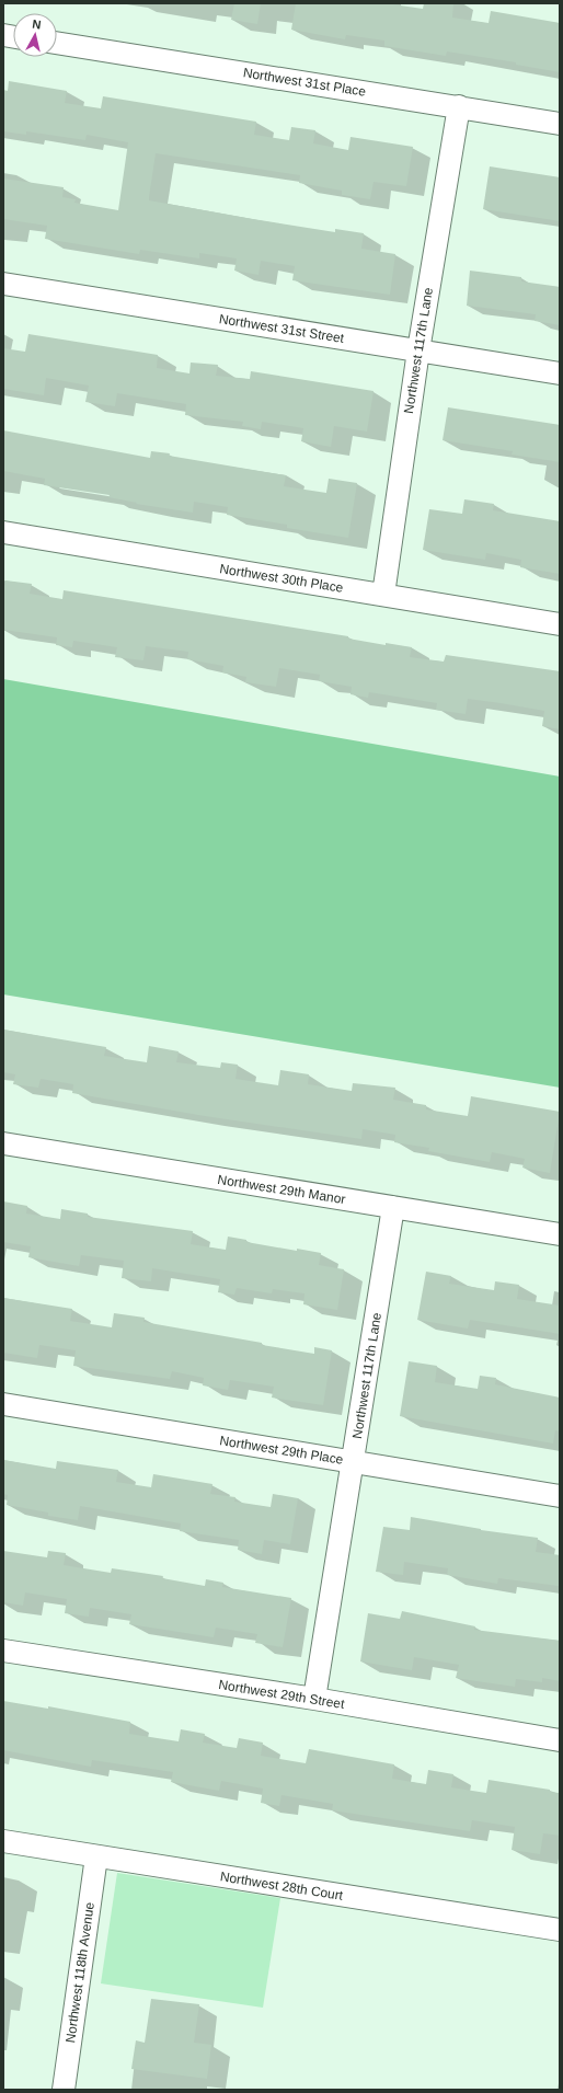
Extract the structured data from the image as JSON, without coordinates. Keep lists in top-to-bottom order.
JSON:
{
  "streets": {
    "street": [
      "Northwest 31st Place",
      "Northwest 31st Street",
      "Northwest 117th Lane",
      "Northwest 30th Place",
      "Northwest 29th Manor",
      "Northwest 29th Place",
      "Northwest 29th Street",
      "Northwest 28th Court",
      "Northwest 118th Avenue"
    ]
  },
  "crossings": [
    ["Northwest 31st Place", "Northwest 117th Lane"],
    ["Northwest 31st Street", "Northwest 117th Lane"],
    ["Northwest 117th Lane", "Northwest 30th Place"],
    ["Northwest 117th Lane", "Northwest 29th Manor"],
    ["Northwest 117th Lane", "Northwest 29th Place"],
    ["Northwest 117th Lane", "Northwest 29th Street"],
    ["Northwest 28th Court", "Northwest 118th Avenue"]
  ],
  "north": "top"
}
